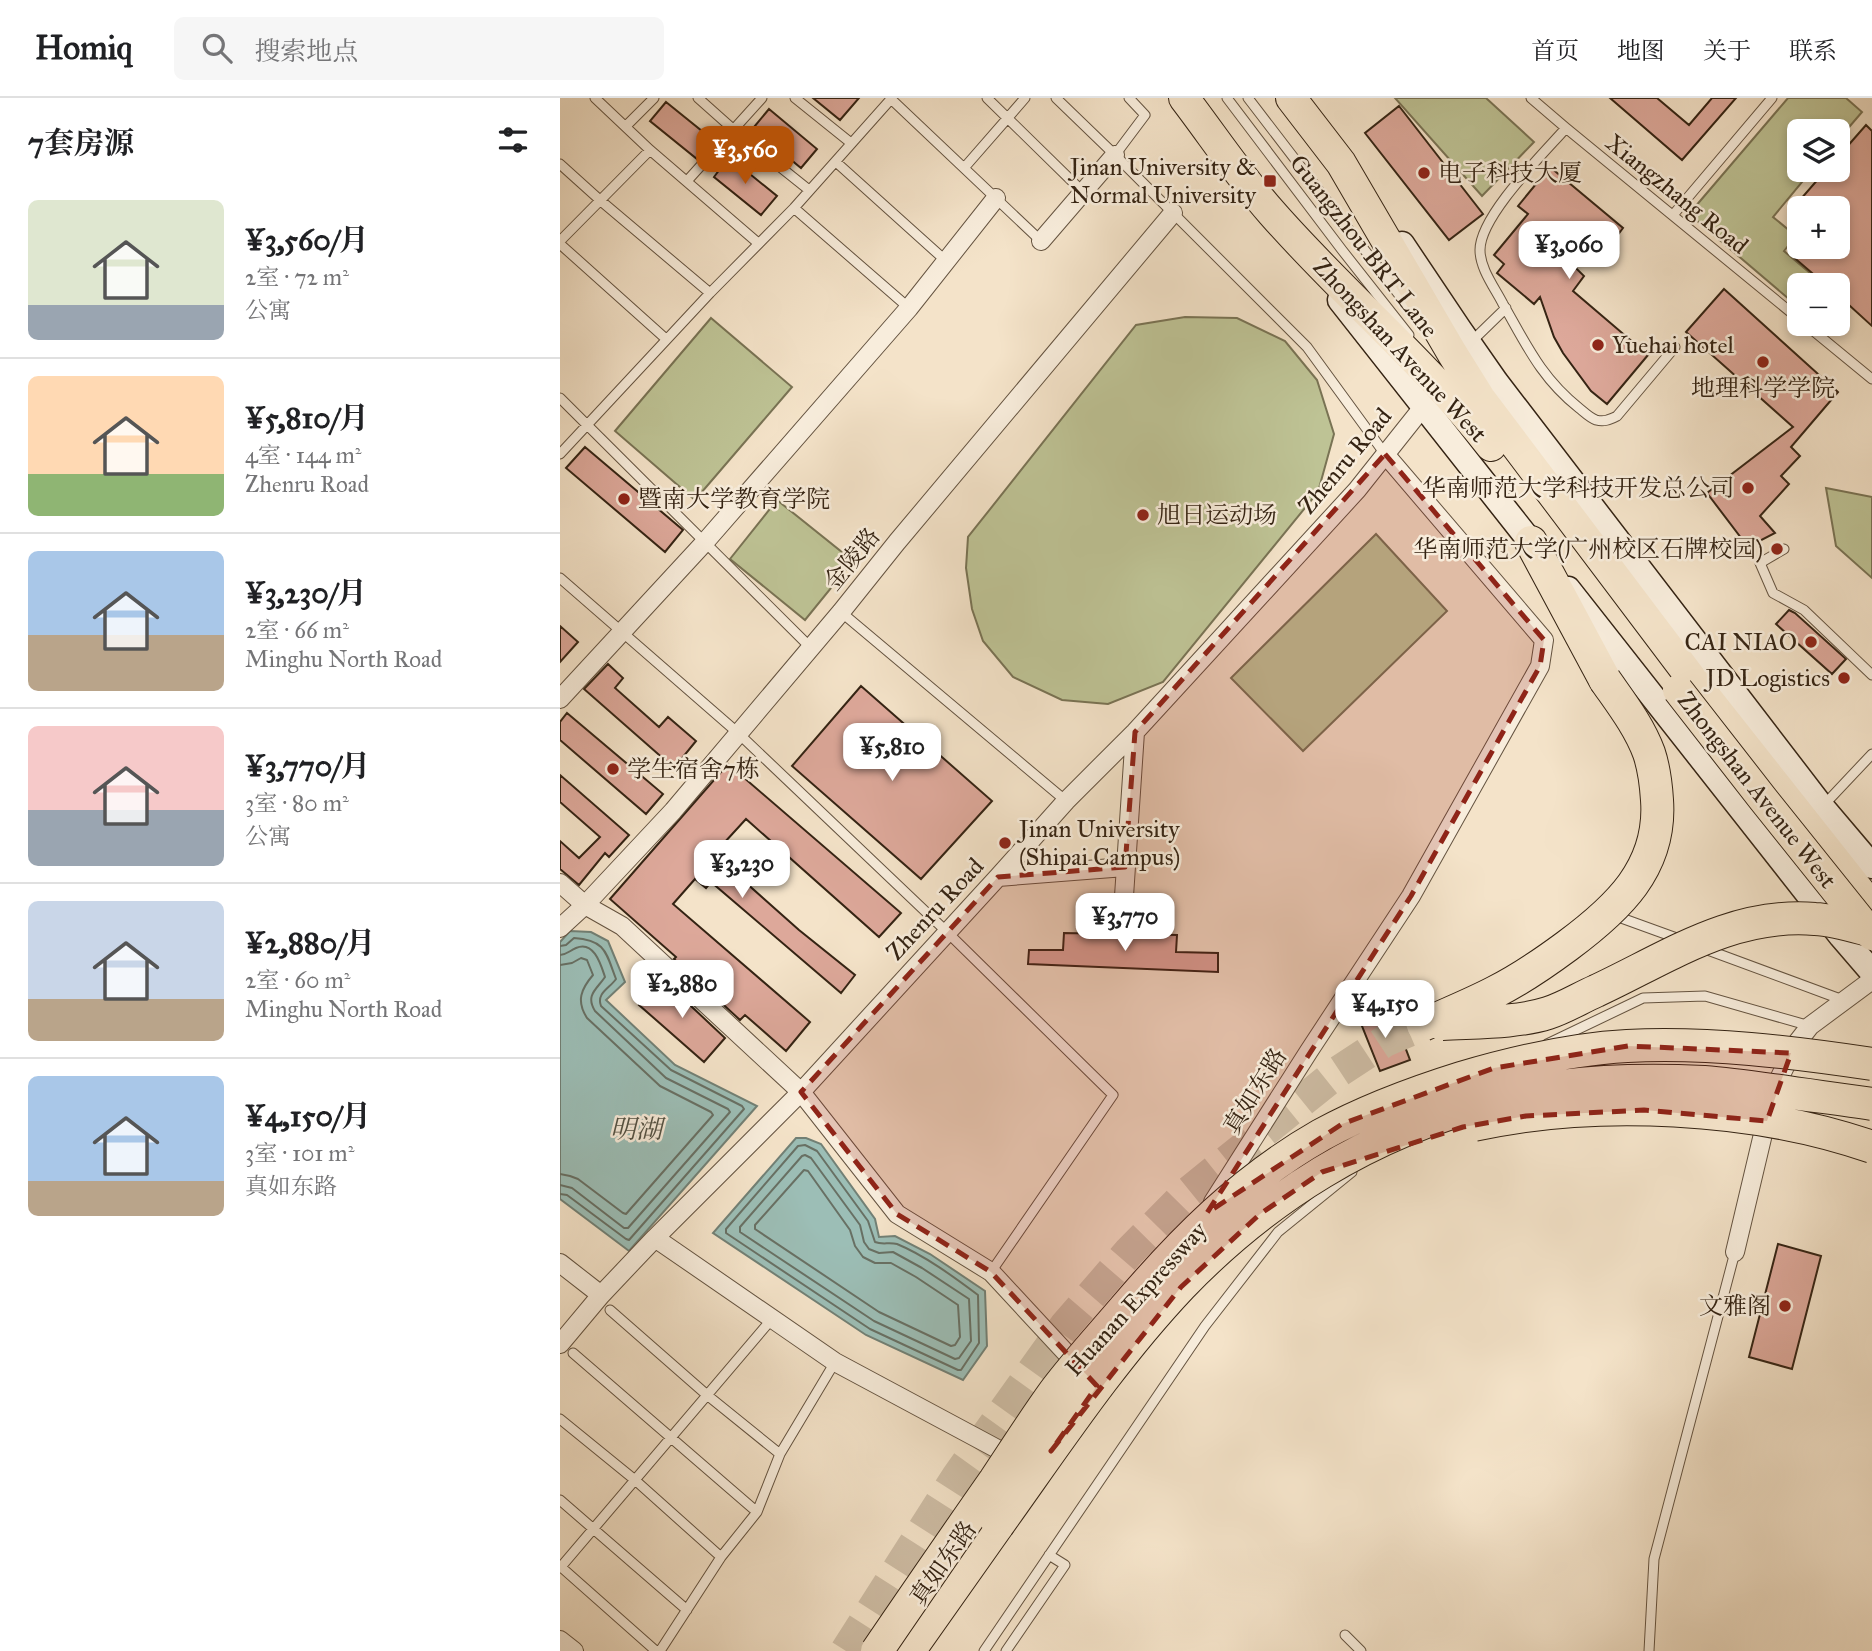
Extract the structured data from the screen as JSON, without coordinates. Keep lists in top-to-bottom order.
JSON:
{
  "streets": {
    "highway": ["Zhongshan Avenue West", "Huanan Expressway"],
    "street": ["Zhenru Road", "金陵路", "真如东路"],
    "lane": ["Xiangzhang Road", "Guangzhou BRT Lane"]
  },
  "crossings": [
    ["Guangzhou BRT Lane", "Zhongshan Avenue West"],
    ["Zhenru Road", "真如东路"],
    ["真如东路", "Huanan Expressway"]
  ],
  "water": ["明湖"],
  "places": {
    "other": [
      "电子科技大厦",
      "Yuehai hotel",
      "地理科学学院",
      "华南师范大学科技开发总公司",
      "暨南大学教育学院",
      "旭日运动场",
      "华南师范大学(广州校区石牌校园)",
      "CAI NIAO",
      "JD Logistics",
      "学生宿舍7栋",
      "Jinan University (Shipai Campus)",
      "文雅阁"
    ],
    "transit": ["Jinan University & Normal University"]
  },
  "page": {
    "header": "Homiq",
    "search": "搜索地点",
    "nav": [
      "首页",
      "地图",
      "关于",
      "联系"
    ],
    "heading": "7套房源",
    "map_buttons": ["+", "−"],
    "price": [
      "¥3,560",
      "¥3,060",
      "¥5,810",
      "¥3,230",
      "¥3,770",
      "¥2,880",
      "¥4,150"
    ],
    "list": [
      {
        "name": "¥3,560/月",
        "note": "2室 · 72 m² · 公寓"
      },
      {
        "name": "¥5,810/月",
        "note": "4室 · 144 m² · Zhenru Road"
      },
      {
        "name": "¥3,230/月",
        "note": "2室 · 66 m² · Minghu North Road"
      },
      {
        "name": "¥3,770/月",
        "note": "3室 · 80 m² · 公寓"
      },
      {
        "name": "¥2,880/月",
        "note": "2室 · 60 m² · Minghu North Road"
      },
      {
        "name": "¥4,150/月",
        "note": "3室 · 101 m² · 真如东路"
      }
    ]
  }
}
